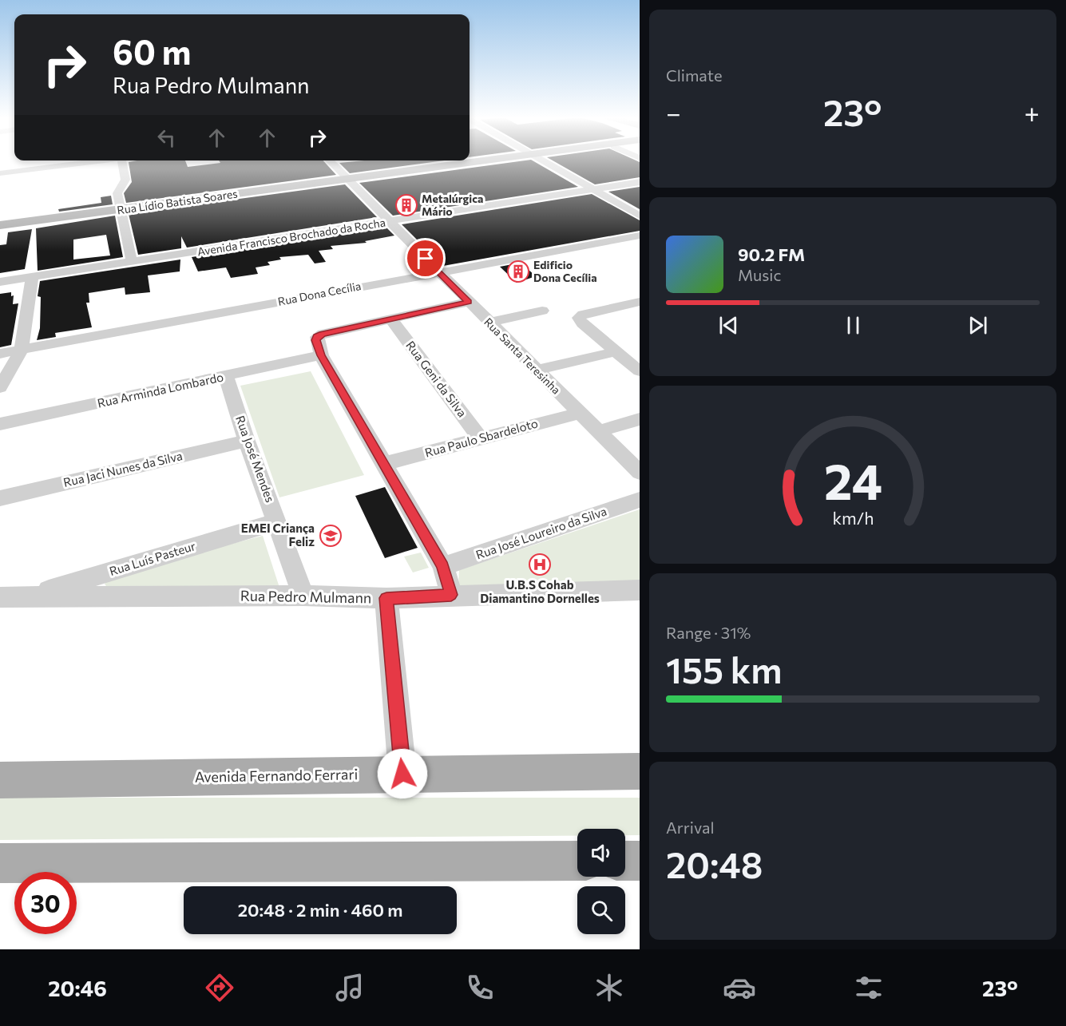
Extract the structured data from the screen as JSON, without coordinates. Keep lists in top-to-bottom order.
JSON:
{
  "streets": {
    "main road": ["Rua Lídio Batista Soares", "Avenida Fernando Ferrari"],
    "street": [
      "Avenida Francisco Brochado da Rocha",
      "Rua Dona Cecília",
      "Rua Santa Teresinha",
      "Rua Geni da Silva",
      "Rua Arminda Lombardo",
      "Rua Paulo Sbardeloto",
      "Rua José Mendes",
      "Rua Jaci Nunes da Silva",
      "Rua José Loureiro da Silva",
      "Rua Luís Pasteur",
      "Rua Pedro Mulmann"
    ]
  },
  "crossings": [
    ["Rua Lídio Batista Soares", "Rua Santa Teresinha"],
    ["Avenida Francisco Brochado da Rocha", "Rua Santa Teresinha"],
    ["Rua Dona Cecília", "Rua Santa Teresinha"],
    ["Rua Santa Teresinha", "Rua Paulo Sbardeloto"],
    ["Rua Geni da Silva", "Rua Paulo Sbardeloto"],
    ["Rua Arminda Lombardo", "Rua José Mendes"],
    ["Rua José Mendes", "Rua Jaci Nunes da Silva"],
    ["Rua José Mendes", "Rua Luís Pasteur"],
    ["Rua José Mendes", "Rua Pedro Mulmann"],
    ["Rua Luís Pasteur", "Rua Pedro Mulmann"]
  ],
  "places": {
    "building": ["Metalúrgica Mário", "Edificio Dona Cecília"],
    "school or university": ["EMEI Criança Feliz"],
    "hospital": ["U.B.S Cohab Diamantino Dornelles"]
  },
  "page": {
    "tile": [
      "Climate",
      ["Range · 31%", "155 km"],
      ["Arrival", "20:48"]
    ],
    "turn": ["60 m", "Rua Pedro Mulmann"],
    "heat": ["−", "23°", "+"],
    "song": ["90.2 FM", "Music"],
    "limit": "30",
    "trip": "20:48 · 2 min · 460 m",
    "tabs": ["20:46", "23°"],
    "gauge": ["24", "km/h"]
  }
}
